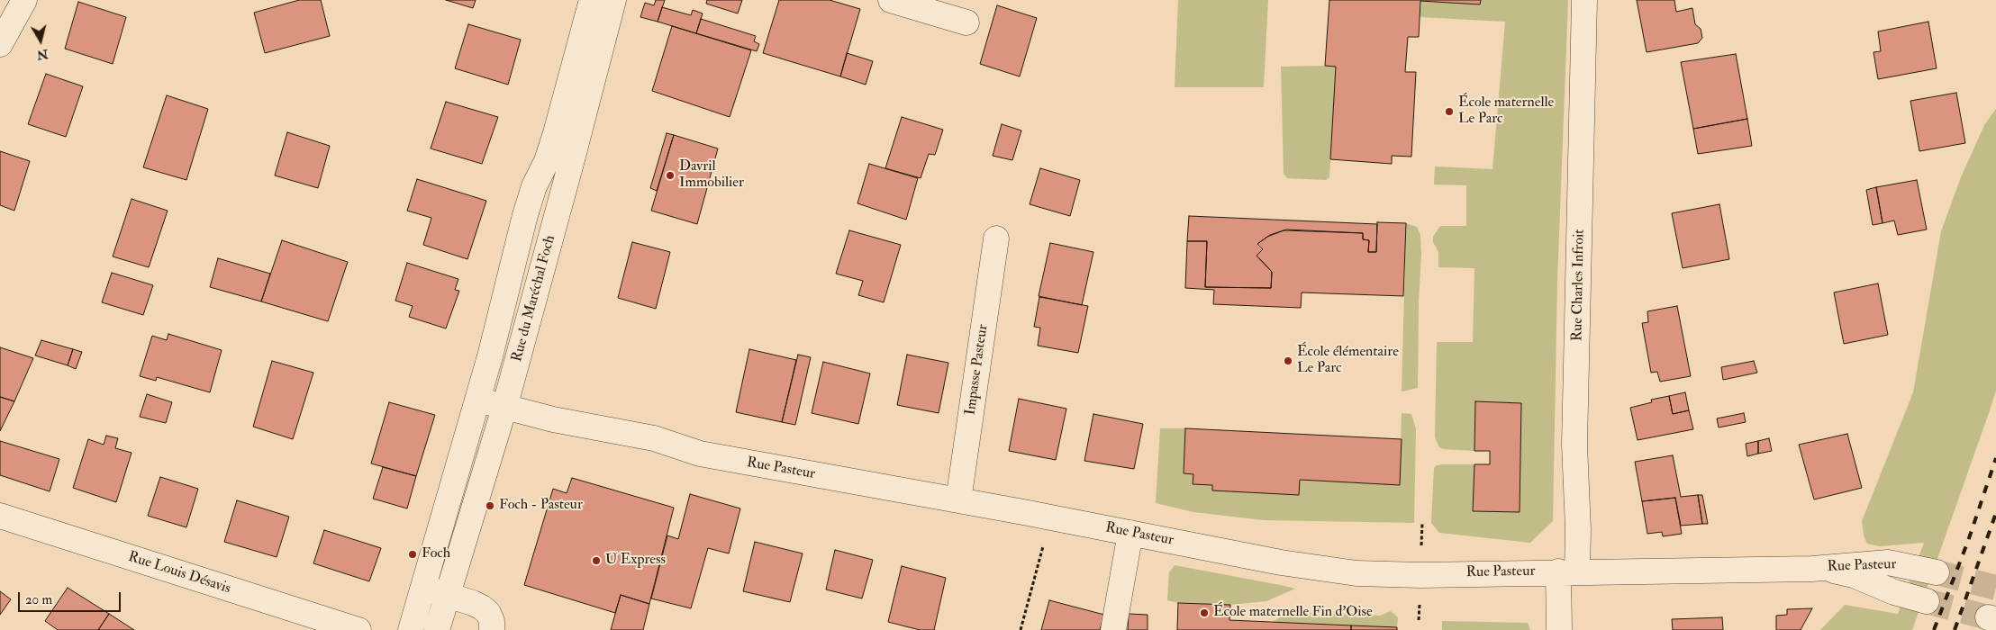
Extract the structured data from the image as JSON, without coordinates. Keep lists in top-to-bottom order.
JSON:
{
  "streets": {
    "street": [
      "Rue Charles Infroit",
      "Rue du Maréchal Foch",
      "Impasse Pasteur",
      "Rue Pasteur",
      "Rue Louis Désavis"
    ]
  },
  "crossings": [
    ["Rue Charles Infroit", "Rue Pasteur"],
    ["Rue du Maréchal Foch", "Rue Pasteur"],
    ["Impasse Pasteur", "Rue Pasteur"]
  ],
  "places": [
    "École maternelle Le Parc",
    "Davril Immobilier",
    "École élémentaire Le Parc",
    "Foch - Pasteur",
    "Foch",
    "U Express",
    "École maternelle Fin d'Oise"
  ],
  "scale_bar": "20 m",
  "north": "bottom"
}
